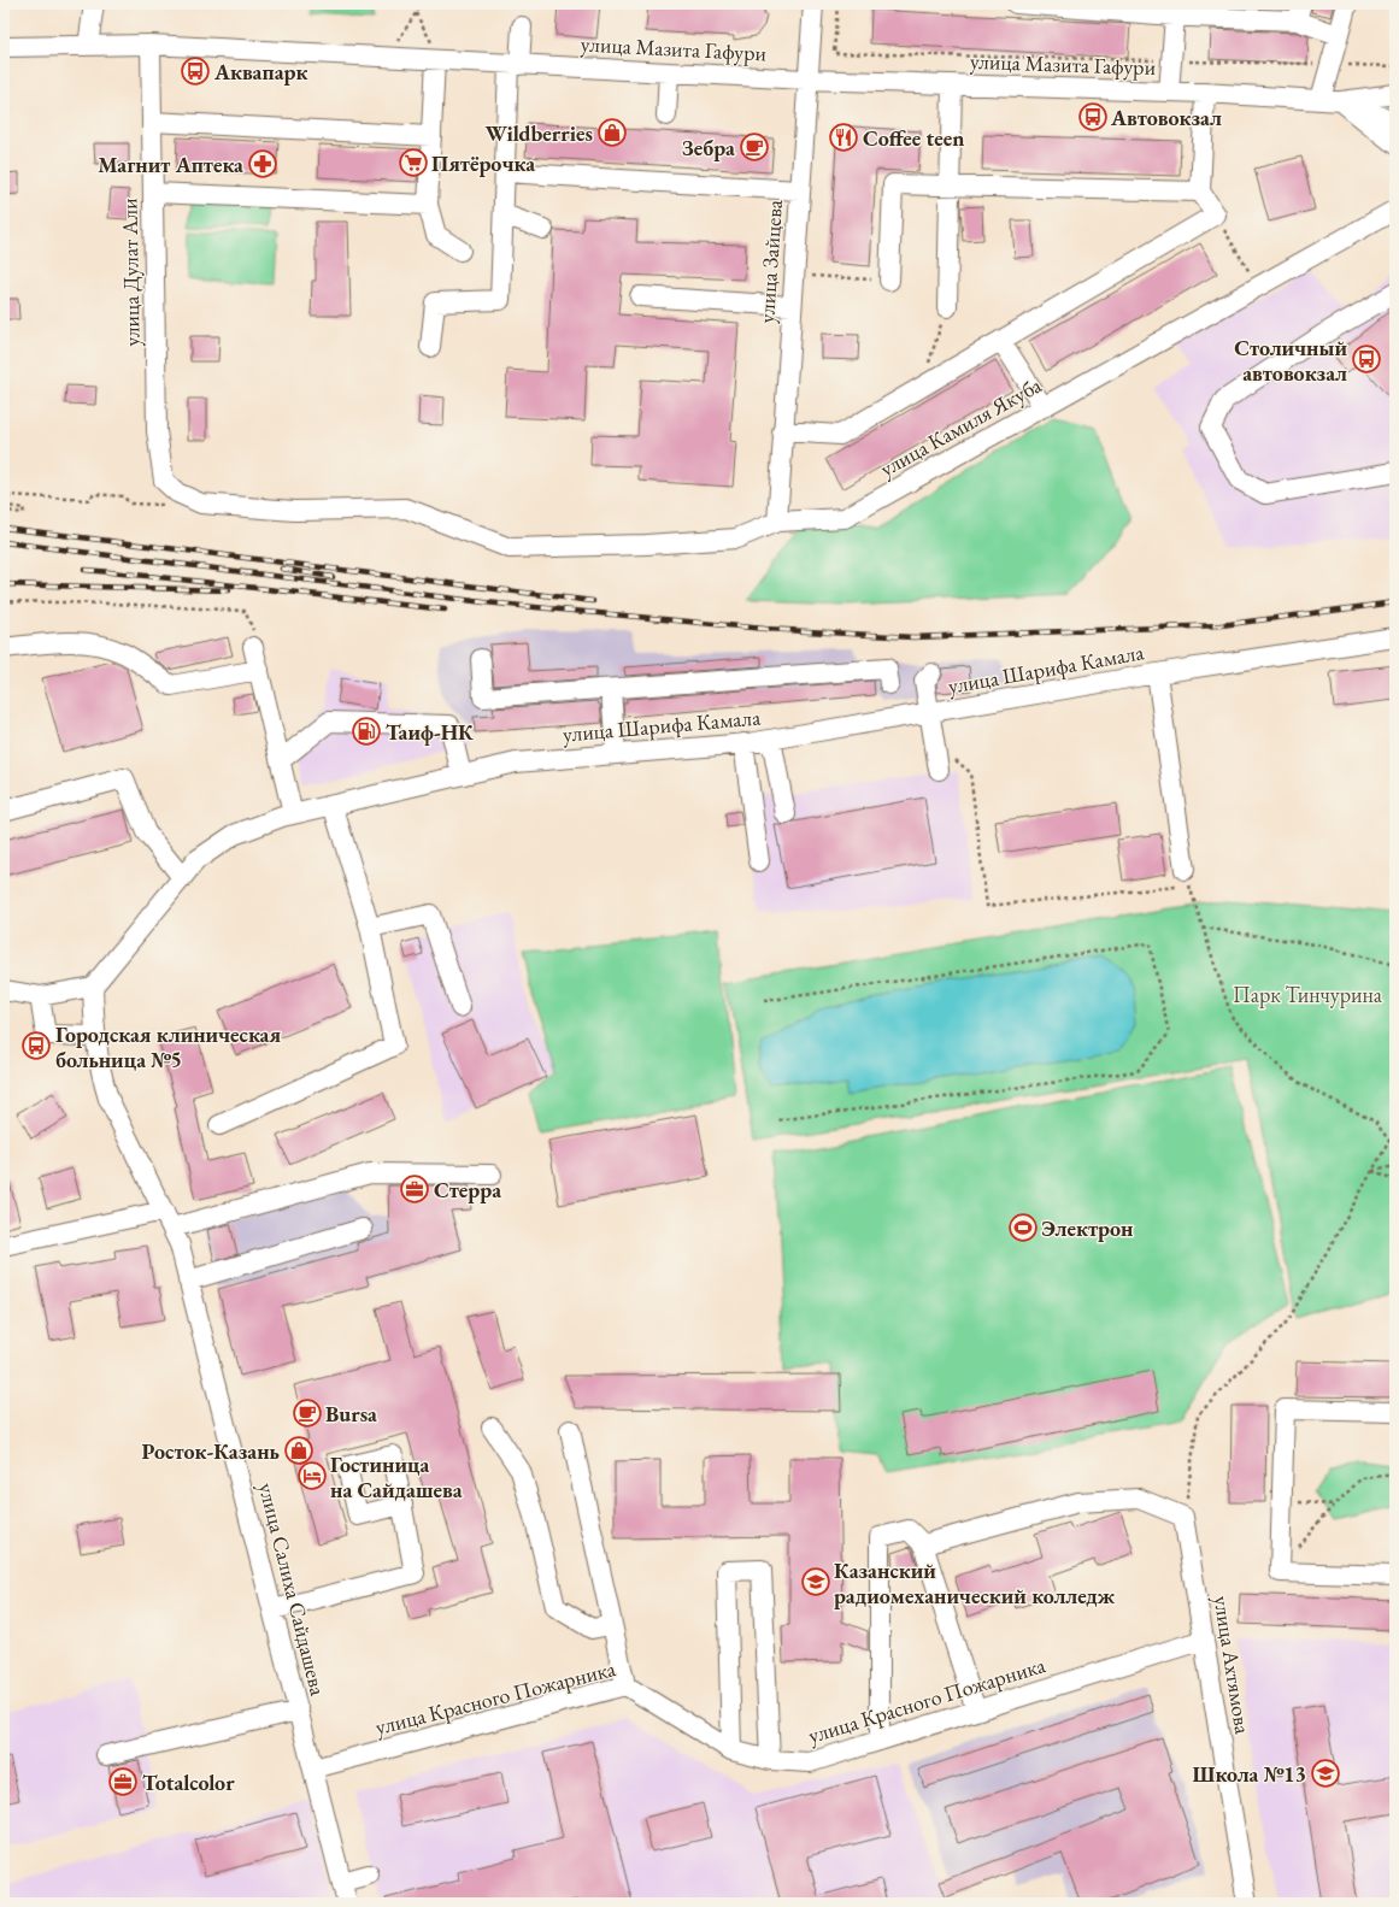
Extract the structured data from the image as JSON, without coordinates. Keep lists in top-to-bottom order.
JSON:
{
  "streets": {
    "street": [
      "улица Мазита Гафури",
      "улица Зайцева",
      "улица Дулат Али",
      "улица Камиля Якуба",
      "улица Шарифа Камала",
      "улица Салиха Сайдашева",
      "улица Ахтямова",
      "улица Красного Пожарника"
    ]
  },
  "crossings": [
    ["улица Мазита Гафури", "улица Зайцева"],
    ["улица Мазита Гафури", "улица Дулат Али"],
    ["улица Зайцева", "улица Камиля Якуба"],
    ["улица Дулат Али", "улица Камиля Якуба"],
    ["улица Шарифа Камала", "улица Салиха Сайдашева"],
    ["улица Салиха Сайдашева", "улица Красного Пожарника"],
    ["улица Ахтямова", "улица Красного Пожарника"]
  ],
  "parks": ["Парк Тинчурина"],
  "places": {
    "bus stop": [
      "Аквапарк",
      "Автовокзал",
      "Столичный автовокзал",
      "Городская клиническая больница №5"
    ],
    "shop": ["Wildberries", "Росток-Казань"],
    "restaurant": ["Coffee teen"],
    "cafe": ["Зебра", "Bursa"],
    "supermarket": ["Пятёрочка"],
    "pharmacy": ["Магнит Аптека"],
    "fuel station": ["Таиф-НК"],
    "office": ["Стерра", "Totalcolor"],
    "sports": ["Электрон"],
    "hotel": ["Гостиница на Сайдашева"],
    "school or university": ["Казанский радиомеханический колледж", "Школа №13"]
  }
}
